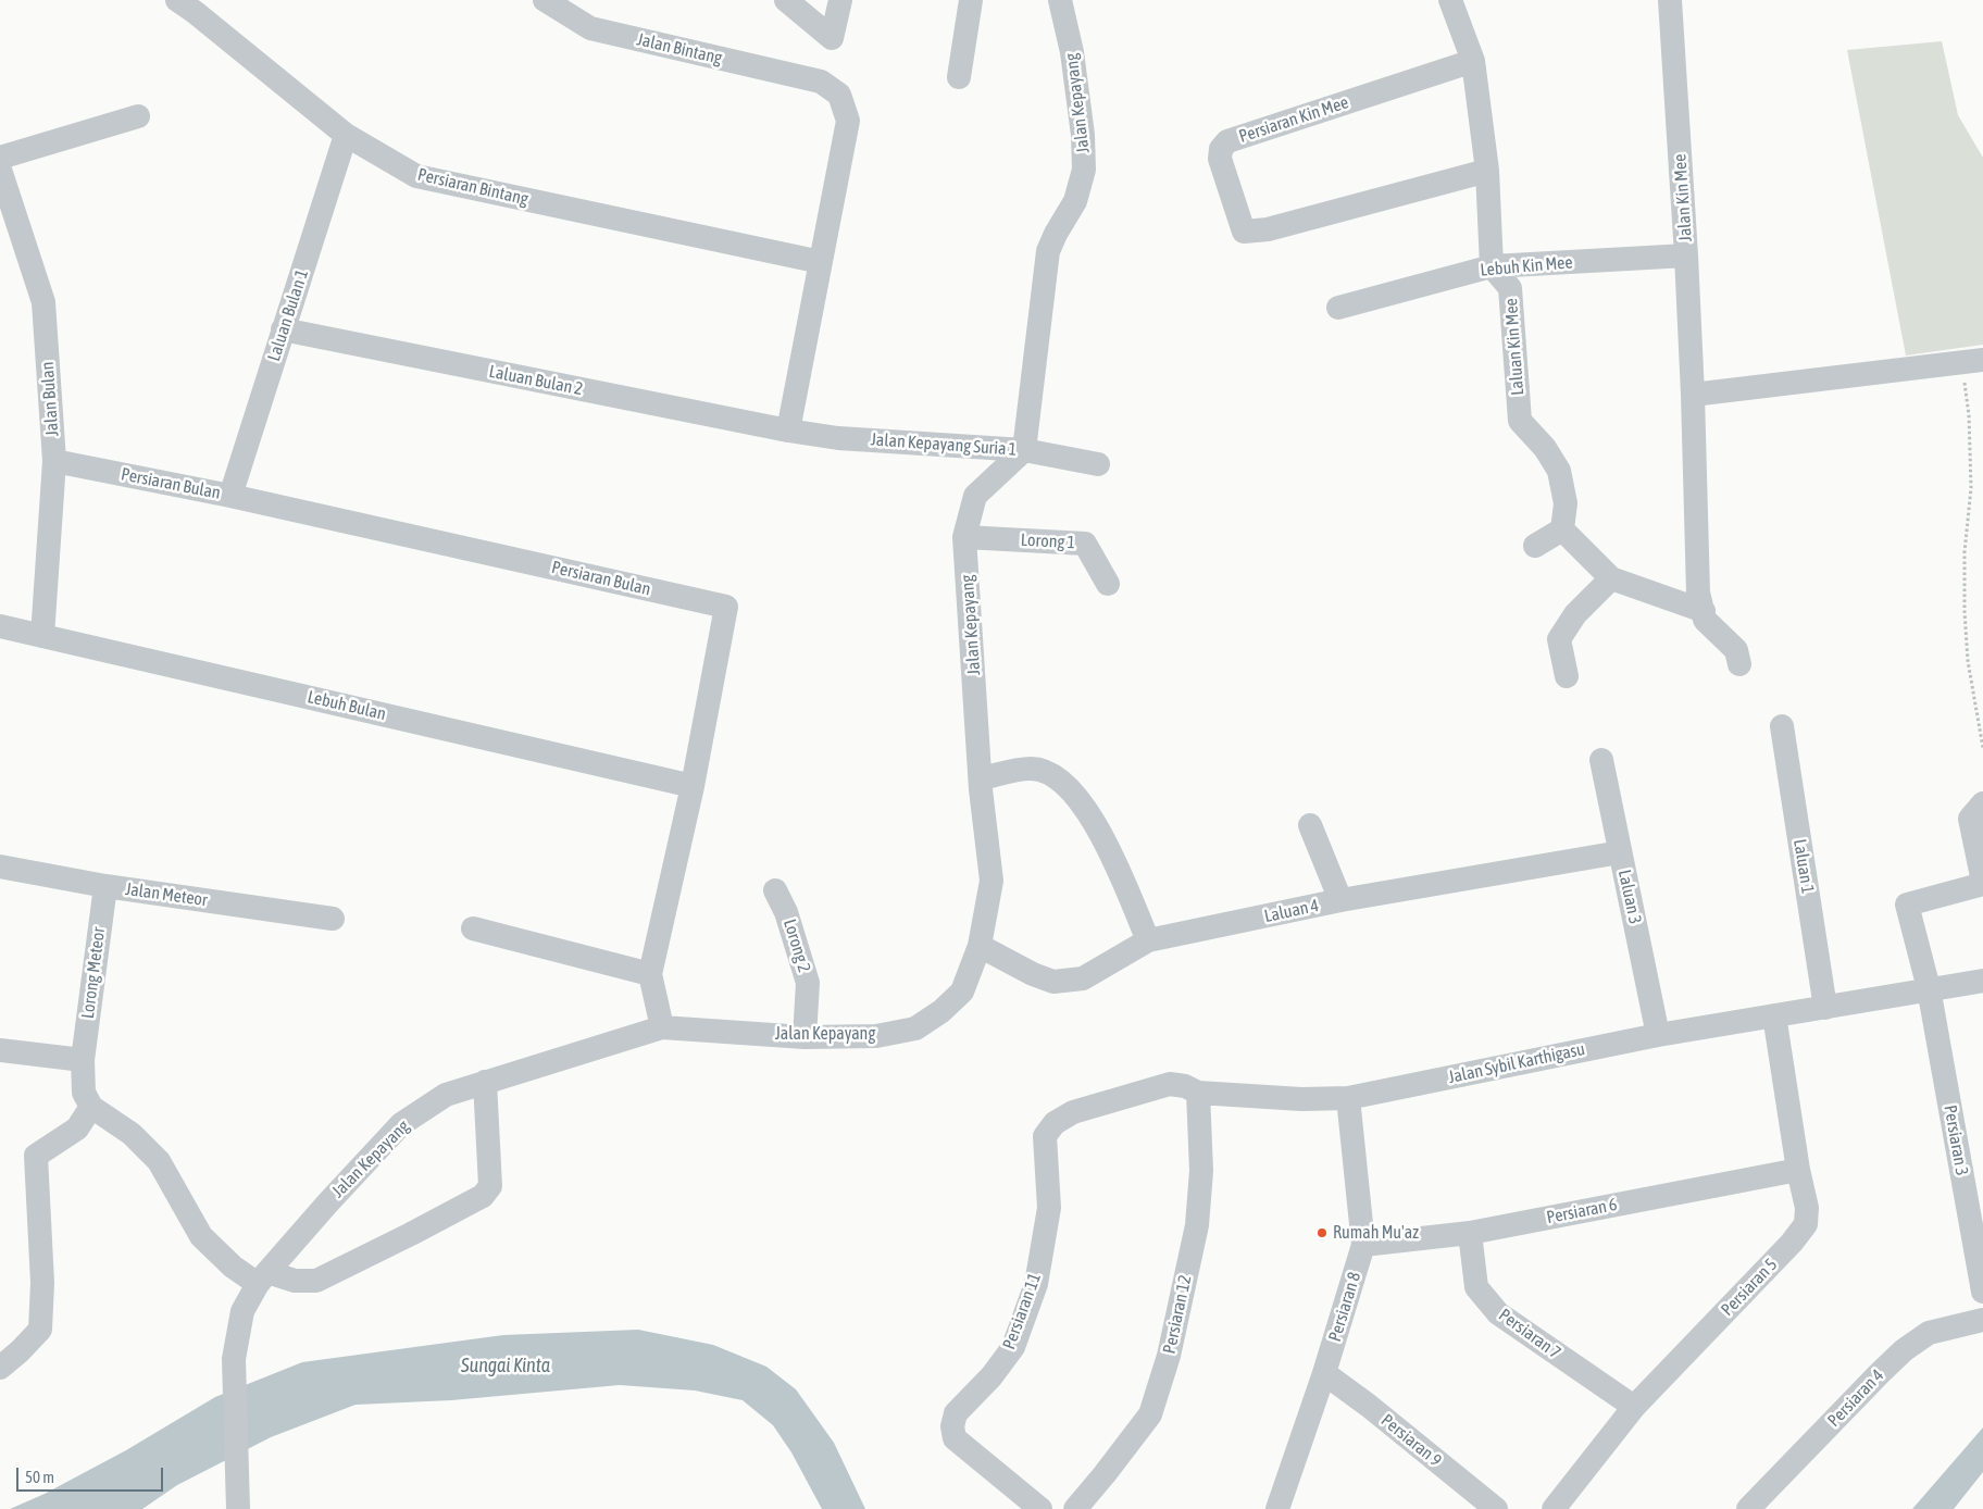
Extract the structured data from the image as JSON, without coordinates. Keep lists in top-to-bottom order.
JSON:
{
  "streets": {
    "street": [
      "Jalan Bintang",
      "Jalan Kepayang",
      "Persiaran Kin Mee",
      "Persiaran Bintang",
      "Jalan Kin Mee",
      "Lebuh Kin Mee",
      "Laluan Bulan 1",
      "Laluan Kin Mee",
      "Laluan Bulan 2",
      "Jalan Bulan",
      "Jalan Kepayang Suria 1",
      "Persiaran Bulan",
      "Lorong 1",
      "Lebuh Bulan",
      "Laluan 1",
      "Jalan Meteor",
      "Laluan 3",
      "Laluan 4",
      "Lorong 2",
      "Lorong Meteor",
      "Jalan Sybil Karthigasu",
      "Persiaran 3",
      "Persiaran 6",
      "Persiaran 5",
      "Persiaran 8",
      "Persiaran 11",
      "Persiaran 12",
      "Persiaran 7",
      "Persiaran 4",
      "Persiaran 9"
    ]
  },
  "crossings": [
    ["Jalan Bintang", "Persiaran Bintang"],
    ["Jalan Kepayang", "Jalan Kepayang Suria 1"],
    ["Jalan Kepayang", "Persiaran Bulan"],
    ["Jalan Kepayang", "Lorong 1"],
    ["Jalan Kepayang", "Laluan 4"],
    ["Jalan Kepayang", "Lorong 2"],
    ["Persiaran Bintang", "Laluan Bulan 1"],
    ["Jalan Kin Mee", "Lebuh Kin Mee"],
    ["Lebuh Kin Mee", "Laluan Kin Mee"],
    ["Laluan Bulan 1", "Laluan Bulan 2"],
    ["Laluan Bulan 1", "Persiaran Bulan"],
    ["Laluan Bulan 2", "Jalan Kepayang Suria 1"],
    ["Jalan Bulan", "Persiaran Bulan"],
    ["Jalan Bulan", "Lebuh Bulan"],
    ["Persiaran Bulan", "Lebuh Bulan"],
    ["Laluan 1", "Jalan Sybil Karthigasu"],
    ["Jalan Meteor", "Lorong Meteor"],
    ["Laluan 3", "Laluan 4"],
    ["Laluan 3", "Jalan Sybil Karthigasu"],
    ["Jalan Sybil Karthigasu", "Persiaran 3"],
    ["Jalan Sybil Karthigasu", "Persiaran 5"],
    ["Jalan Sybil Karthigasu", "Persiaran 8"],
    ["Jalan Sybil Karthigasu", "Persiaran 11"],
    ["Jalan Sybil Karthigasu", "Persiaran 12"],
    ["Persiaran 6", "Persiaran 5"],
    ["Persiaran 6", "Persiaran 8"],
    ["Persiaran 6", "Persiaran 7"],
    ["Persiaran 5", "Persiaran 7"],
    ["Persiaran 8", "Persiaran 9"]
  ],
  "water": ["Sungai Kinta"],
  "places": ["Rumah Mu'az"],
  "scale_bar": "50 m"
}
